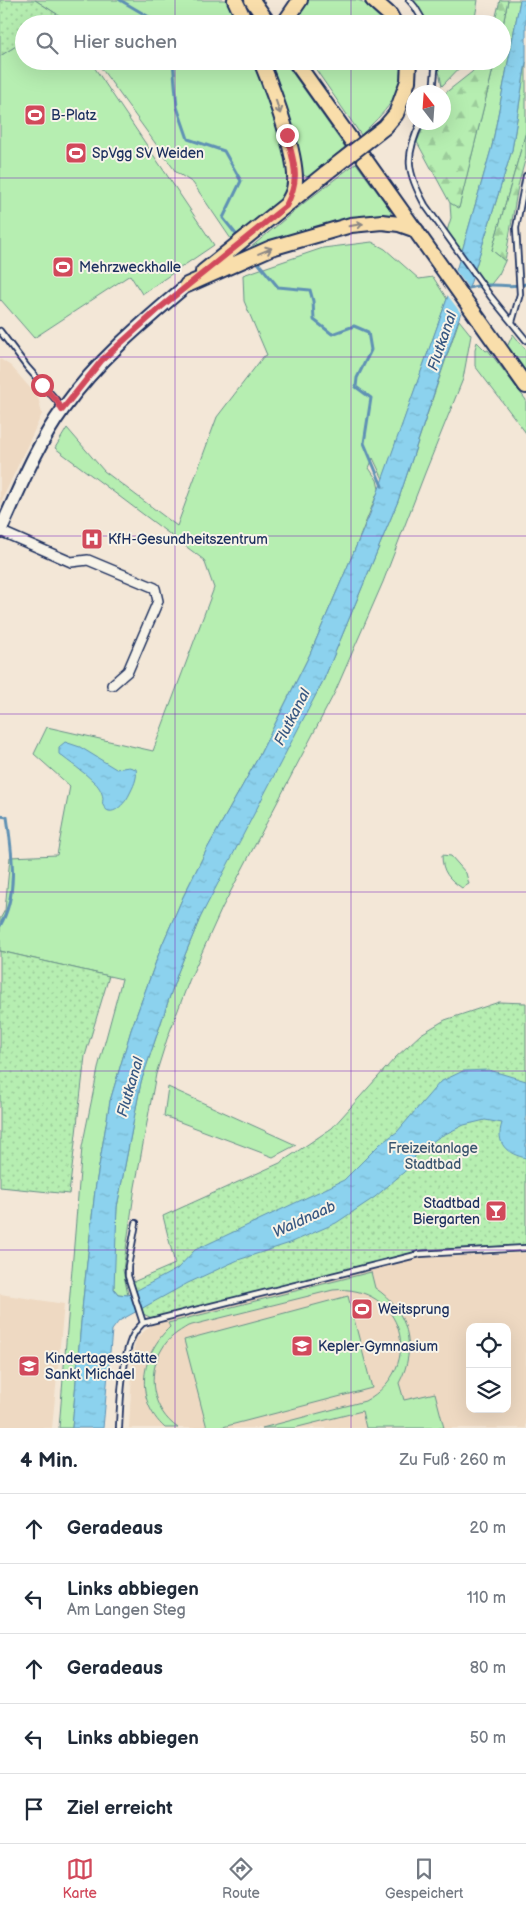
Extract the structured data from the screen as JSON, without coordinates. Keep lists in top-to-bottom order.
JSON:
{
  "water": ["Flutkanal", "Waldnaab"],
  "parks": ["Freizeitanlage Stadtbad"],
  "places": {
    "sports": [
      "B-Platz",
      "SpVgg SV Weiden",
      "Mehrzweckhalle",
      "Weitsprung"
    ],
    "hospital": ["KfH-Gesundheitszentrum"],
    "bar": ["Stadtbad Biergarten"],
    "school or university": ["Kepler-Gymnasium", "Kindertagesstätte Sankt Michael"]
  },
  "north": "top",
  "page": {
    "search": "Hier suchen",
    "heading": ["4 Min.", "Zu Fuß · 260 m"],
    "list": [
      ["Geradeaus", "20 m"],
      ["Links abbiegen", "Am Langen Steg", "110 m"],
      ["Geradeaus", "80 m"],
      ["Links abbiegen", "50 m"],
      "Ziel erreicht"
    ],
    "nav": ["Karte", "Route", "Gespeichert"]
  }
}
